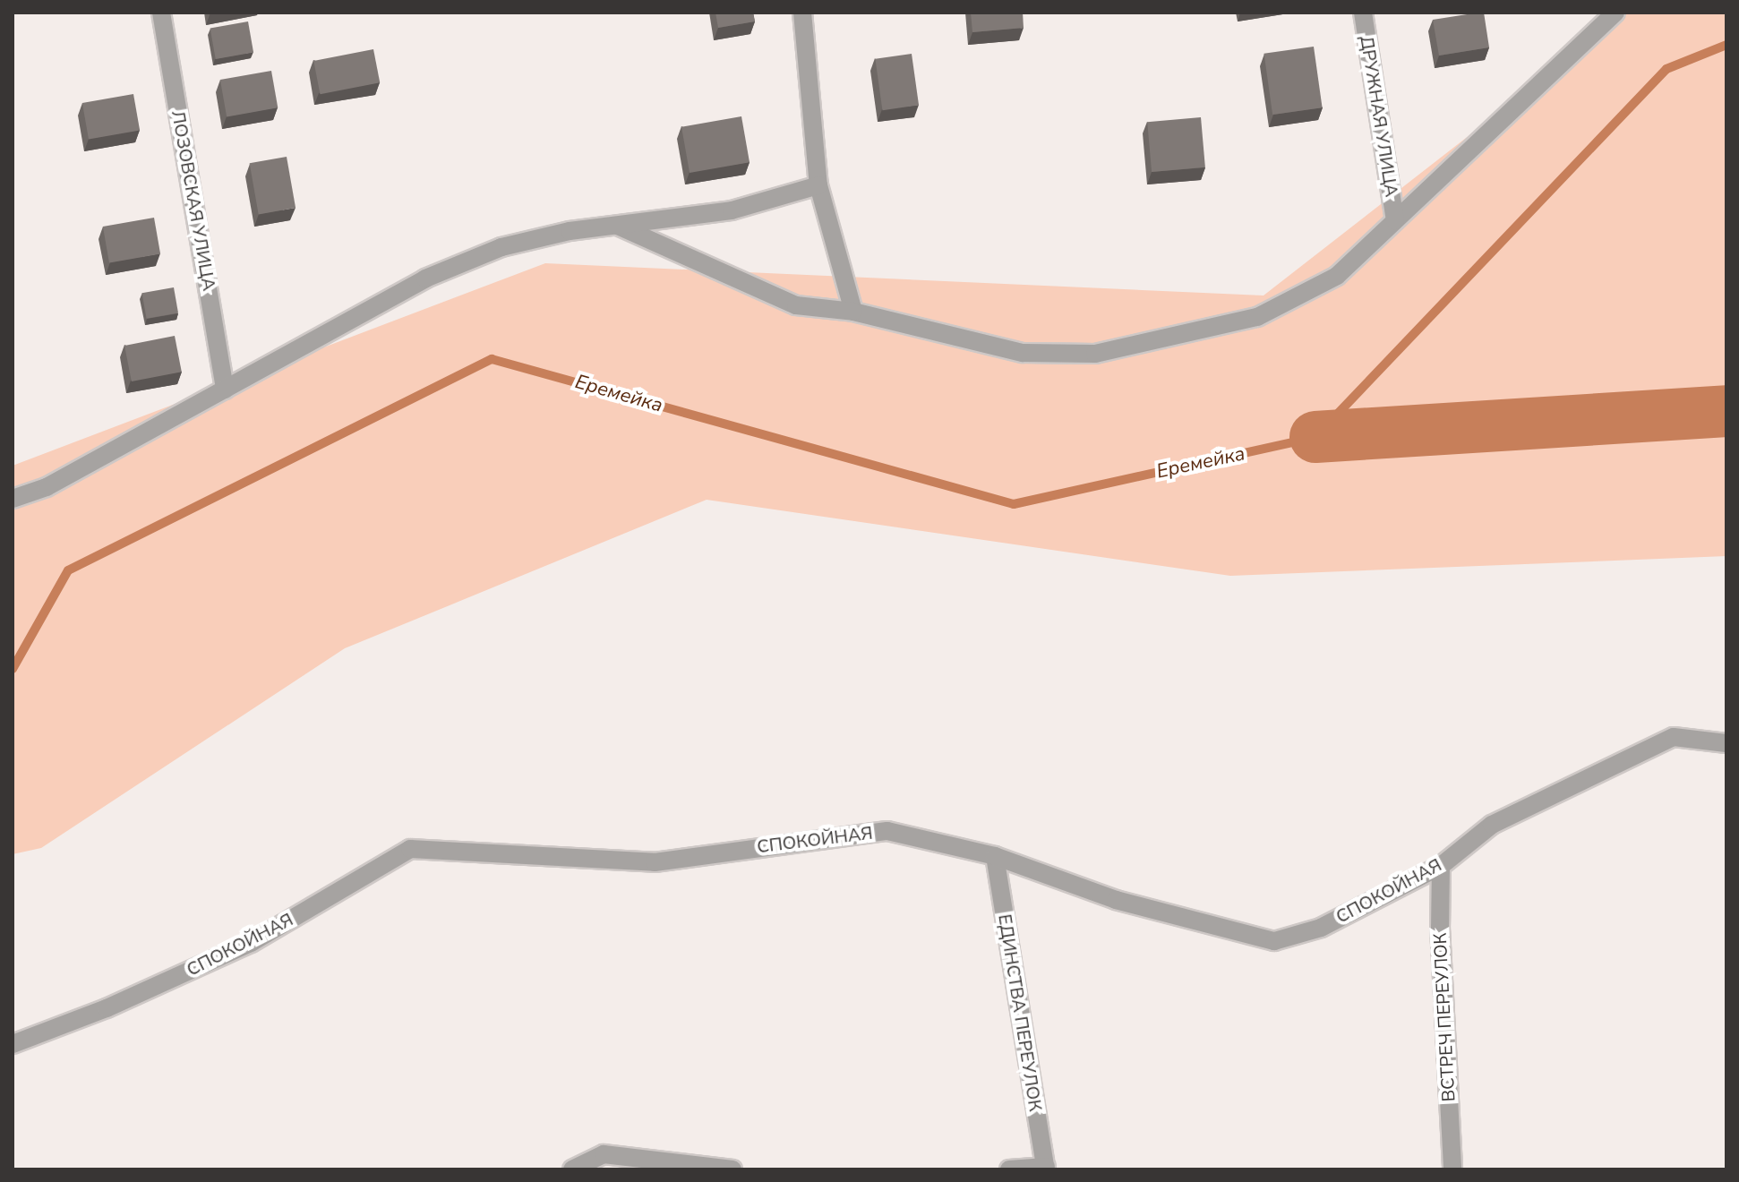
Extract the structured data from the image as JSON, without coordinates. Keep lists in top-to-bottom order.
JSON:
{
  "streets": {
    "street": [
      "ДРУЖНАЯ УЛИЦА",
      "ЛОЗОВСКАЯ УЛИЦА",
      "СПОКОЙНАЯ",
      "ЕДИНСТВА ПЕРЕУЛОК",
      "ВСТРЕЧ ПЕРЕУЛОК"
    ]
  },
  "crossings": [
    ["СПОКОЙНАЯ", "ЕДИНСТВА ПЕРЕУЛОК"],
    ["СПОКОЙНАЯ", "ВСТРЕЧ ПЕРЕУЛОК"]
  ],
  "water": ["Еремейка"]
}
